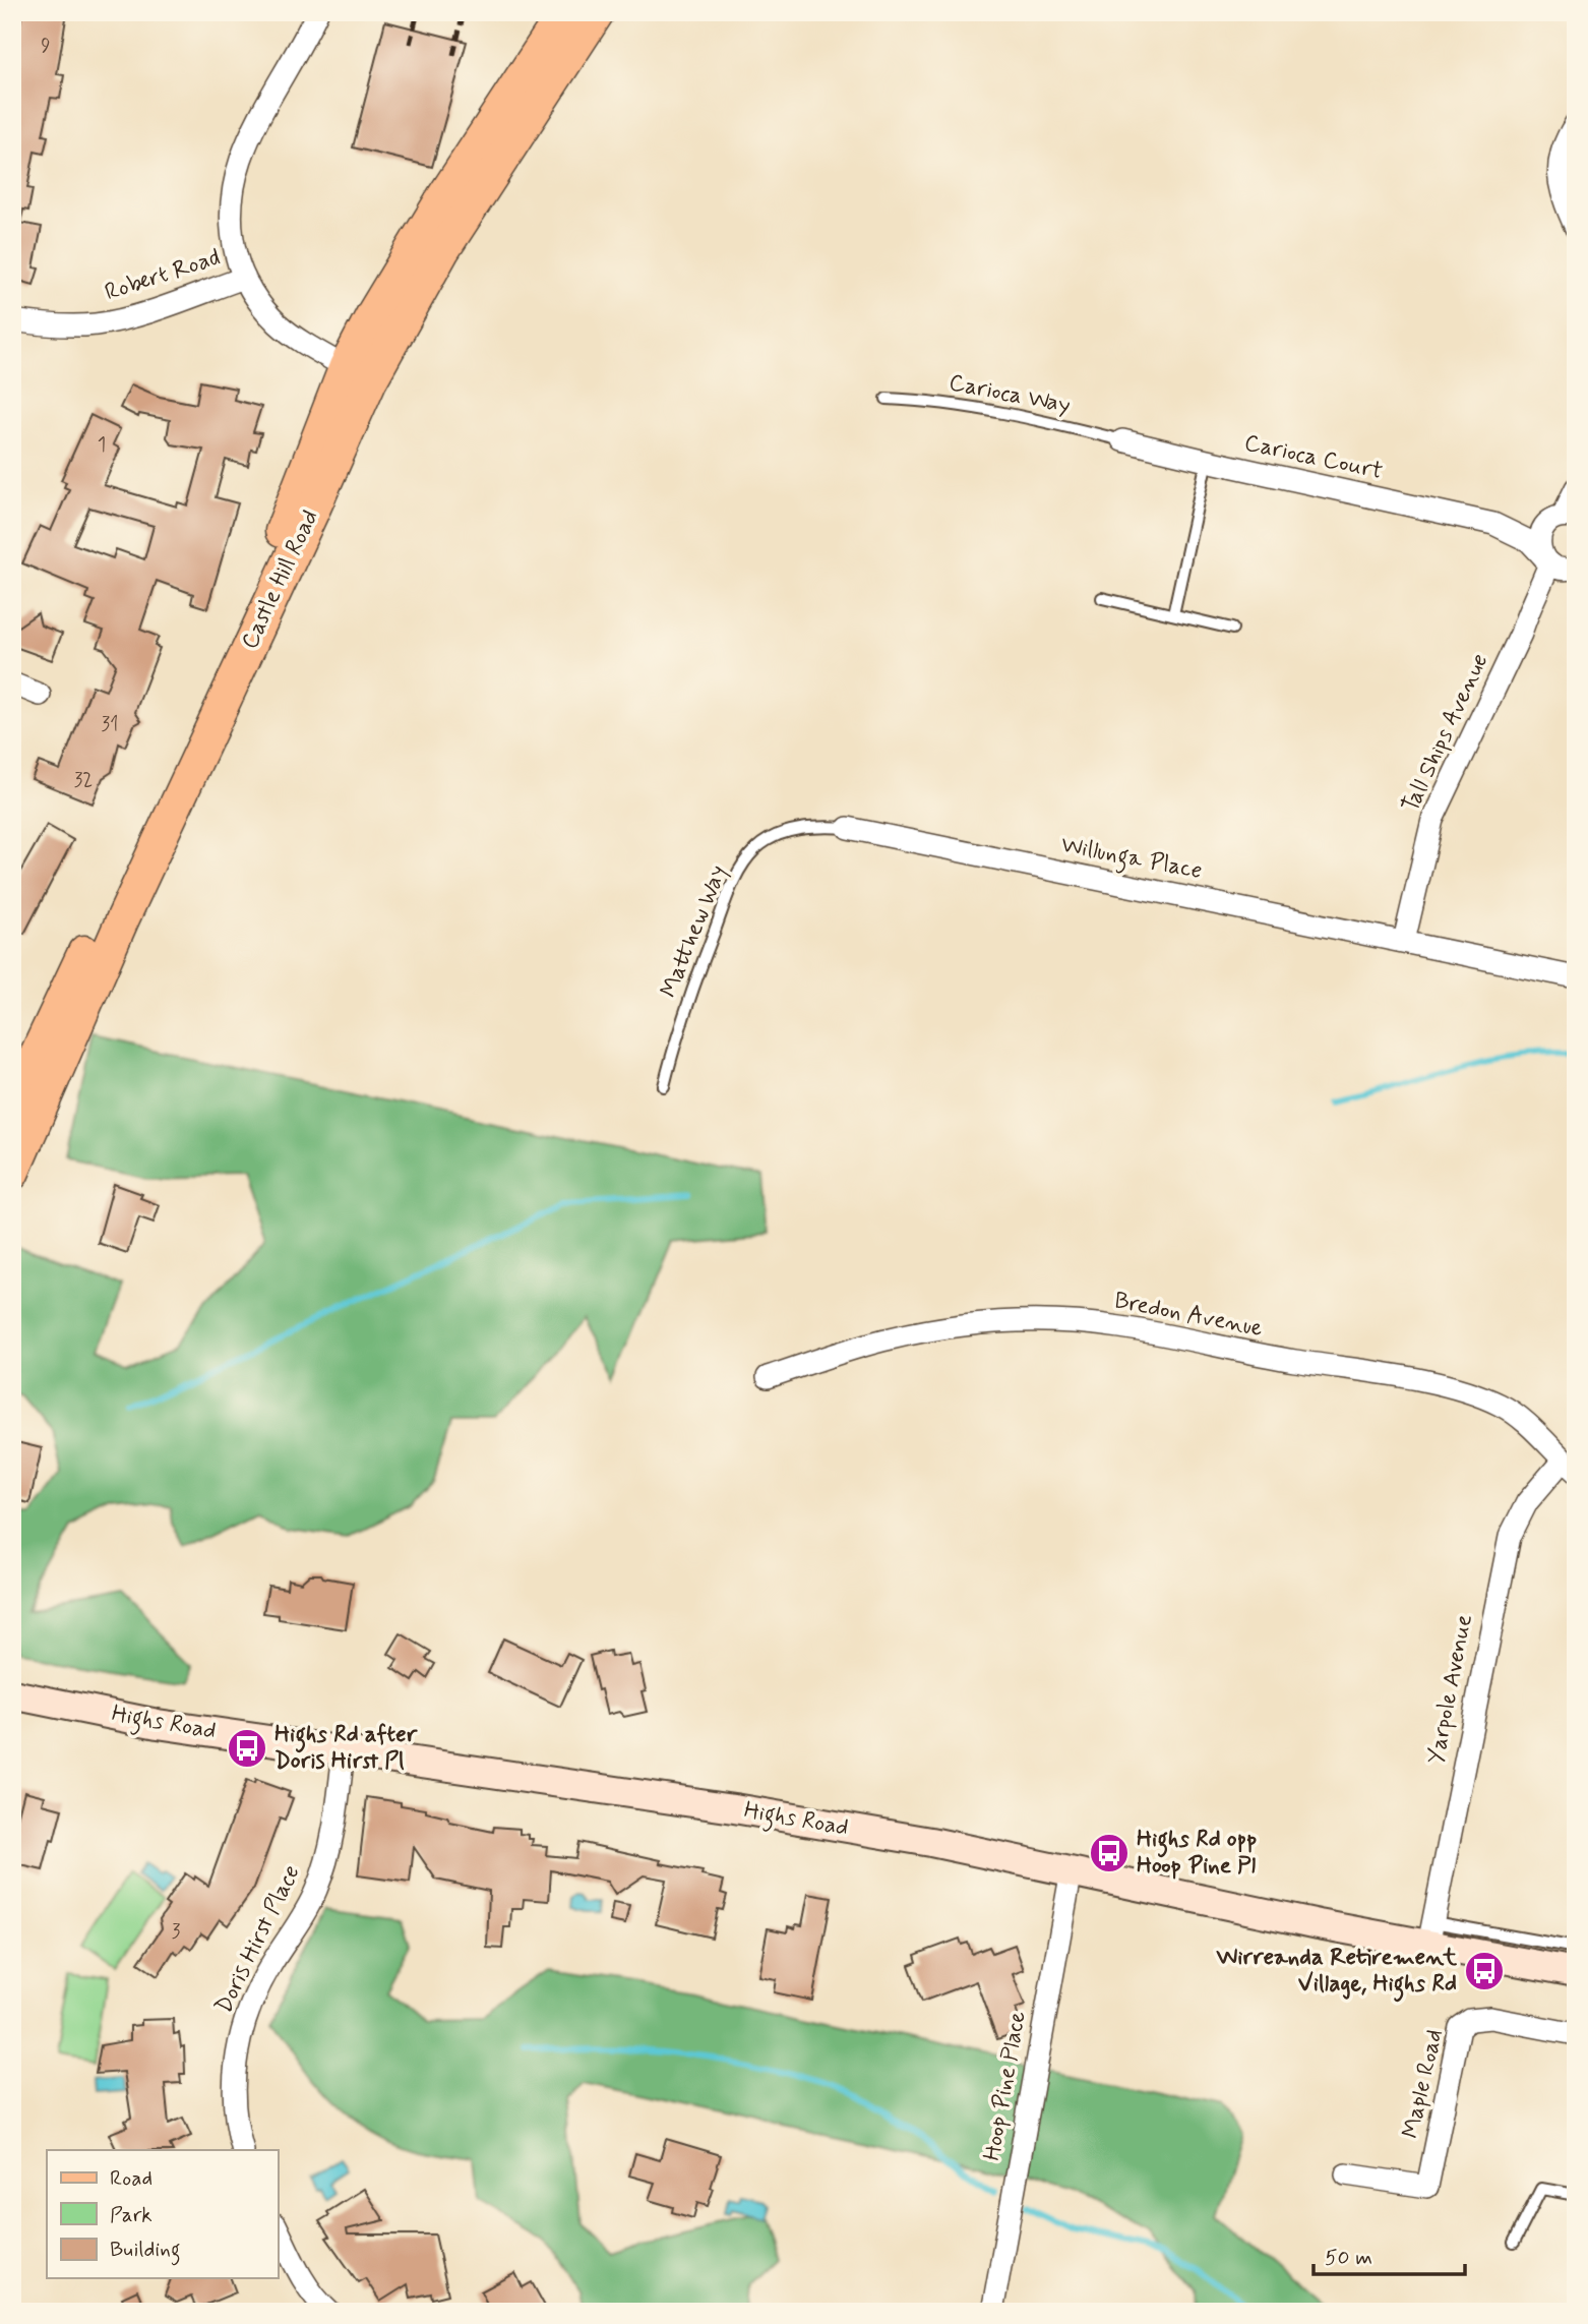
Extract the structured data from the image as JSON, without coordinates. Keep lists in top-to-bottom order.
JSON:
{
  "streets": {
    "main road": ["Castle Hill Road"],
    "street": [
      "Robert Road",
      "Carioca Court",
      "Tall Ships Avenue",
      "Willunga Place",
      "Bredon Avenue",
      "Yarpole Avenue",
      "Highs Road",
      "Doris Hirst Place",
      "Maple Road",
      "Hoop Pine Place"
    ],
    "lane": ["Carioca Way", "Matthew Way"]
  },
  "crossings": [
    ["Carioca Way", "Carioca Court"],
    ["Carioca Court", "Tall Ships Avenue"],
    ["Tall Ships Avenue", "Willunga Place"],
    ["Willunga Place", "Matthew Way"],
    ["Bredon Avenue", "Yarpole Avenue"],
    ["Yarpole Avenue", "Highs Road"],
    ["Highs Road", "Doris Hirst Place"],
    ["Highs Road", "Hoop Pine Place"]
  ],
  "places": {
    "bus stop": ["Highs Rd after Doris Hirst Pl", "Highs Rd opp Hoop Pine Pl", "Wirreanda Retirement Village, Highs Rd"]
  },
  "house_numbers": [
    "9",
    "1",
    "31",
    "32",
    "3"
  ],
  "legend": ["Road", "Park", "Building"],
  "scale_bar": "50 m"
}
